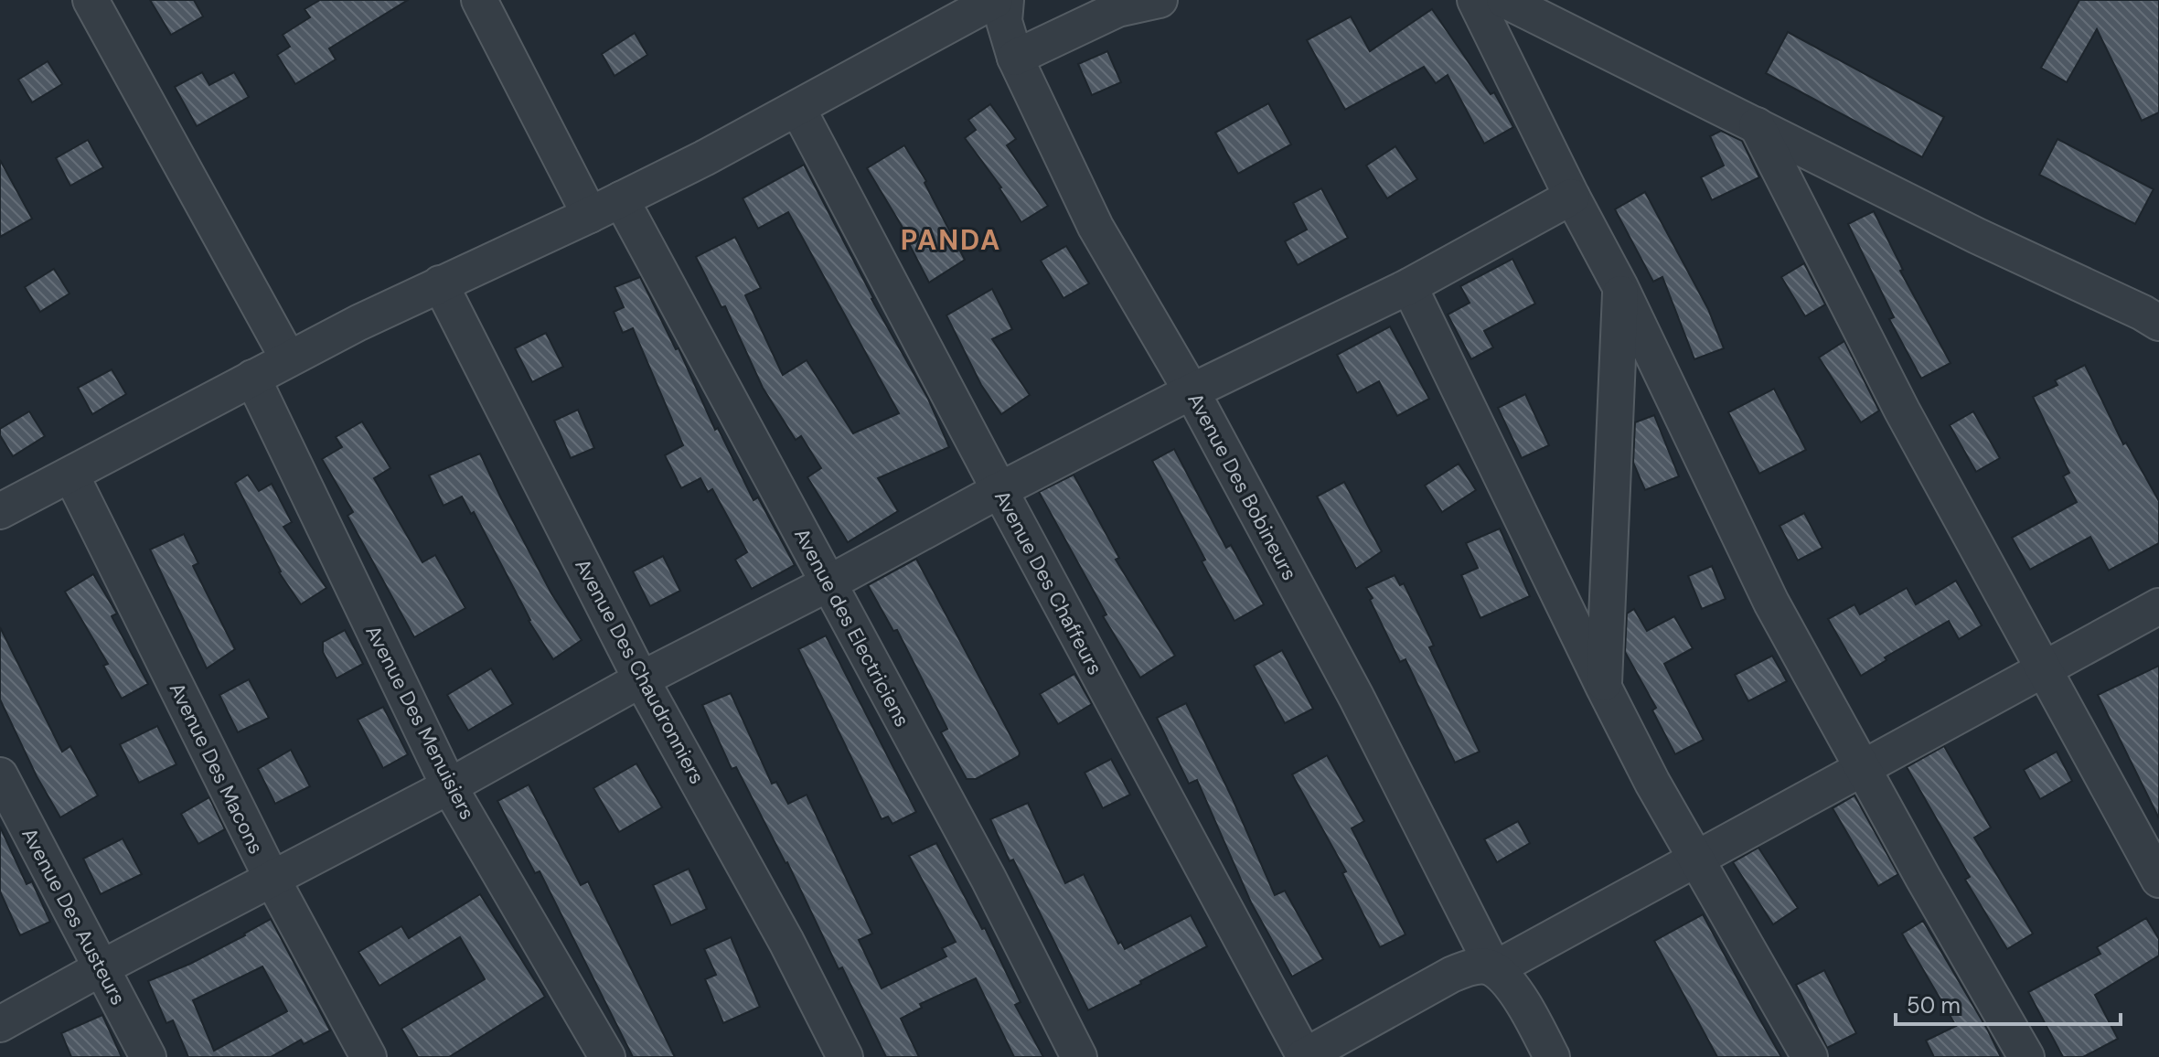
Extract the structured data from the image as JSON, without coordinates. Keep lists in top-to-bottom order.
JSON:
{
  "streets": {
    "street": [
      "Avenue Des Bobineurs",
      "Avenue Des Chaffeurs",
      "Avenue des Electriciens",
      "Avenue Des Chaudronniers",
      "Avenue Des Menuisiers",
      "Avenue Des Macons",
      "Avenue Des Austeurs"
    ]
  },
  "districts": ["PANDA"],
  "scale_bar": "50 m"
}
